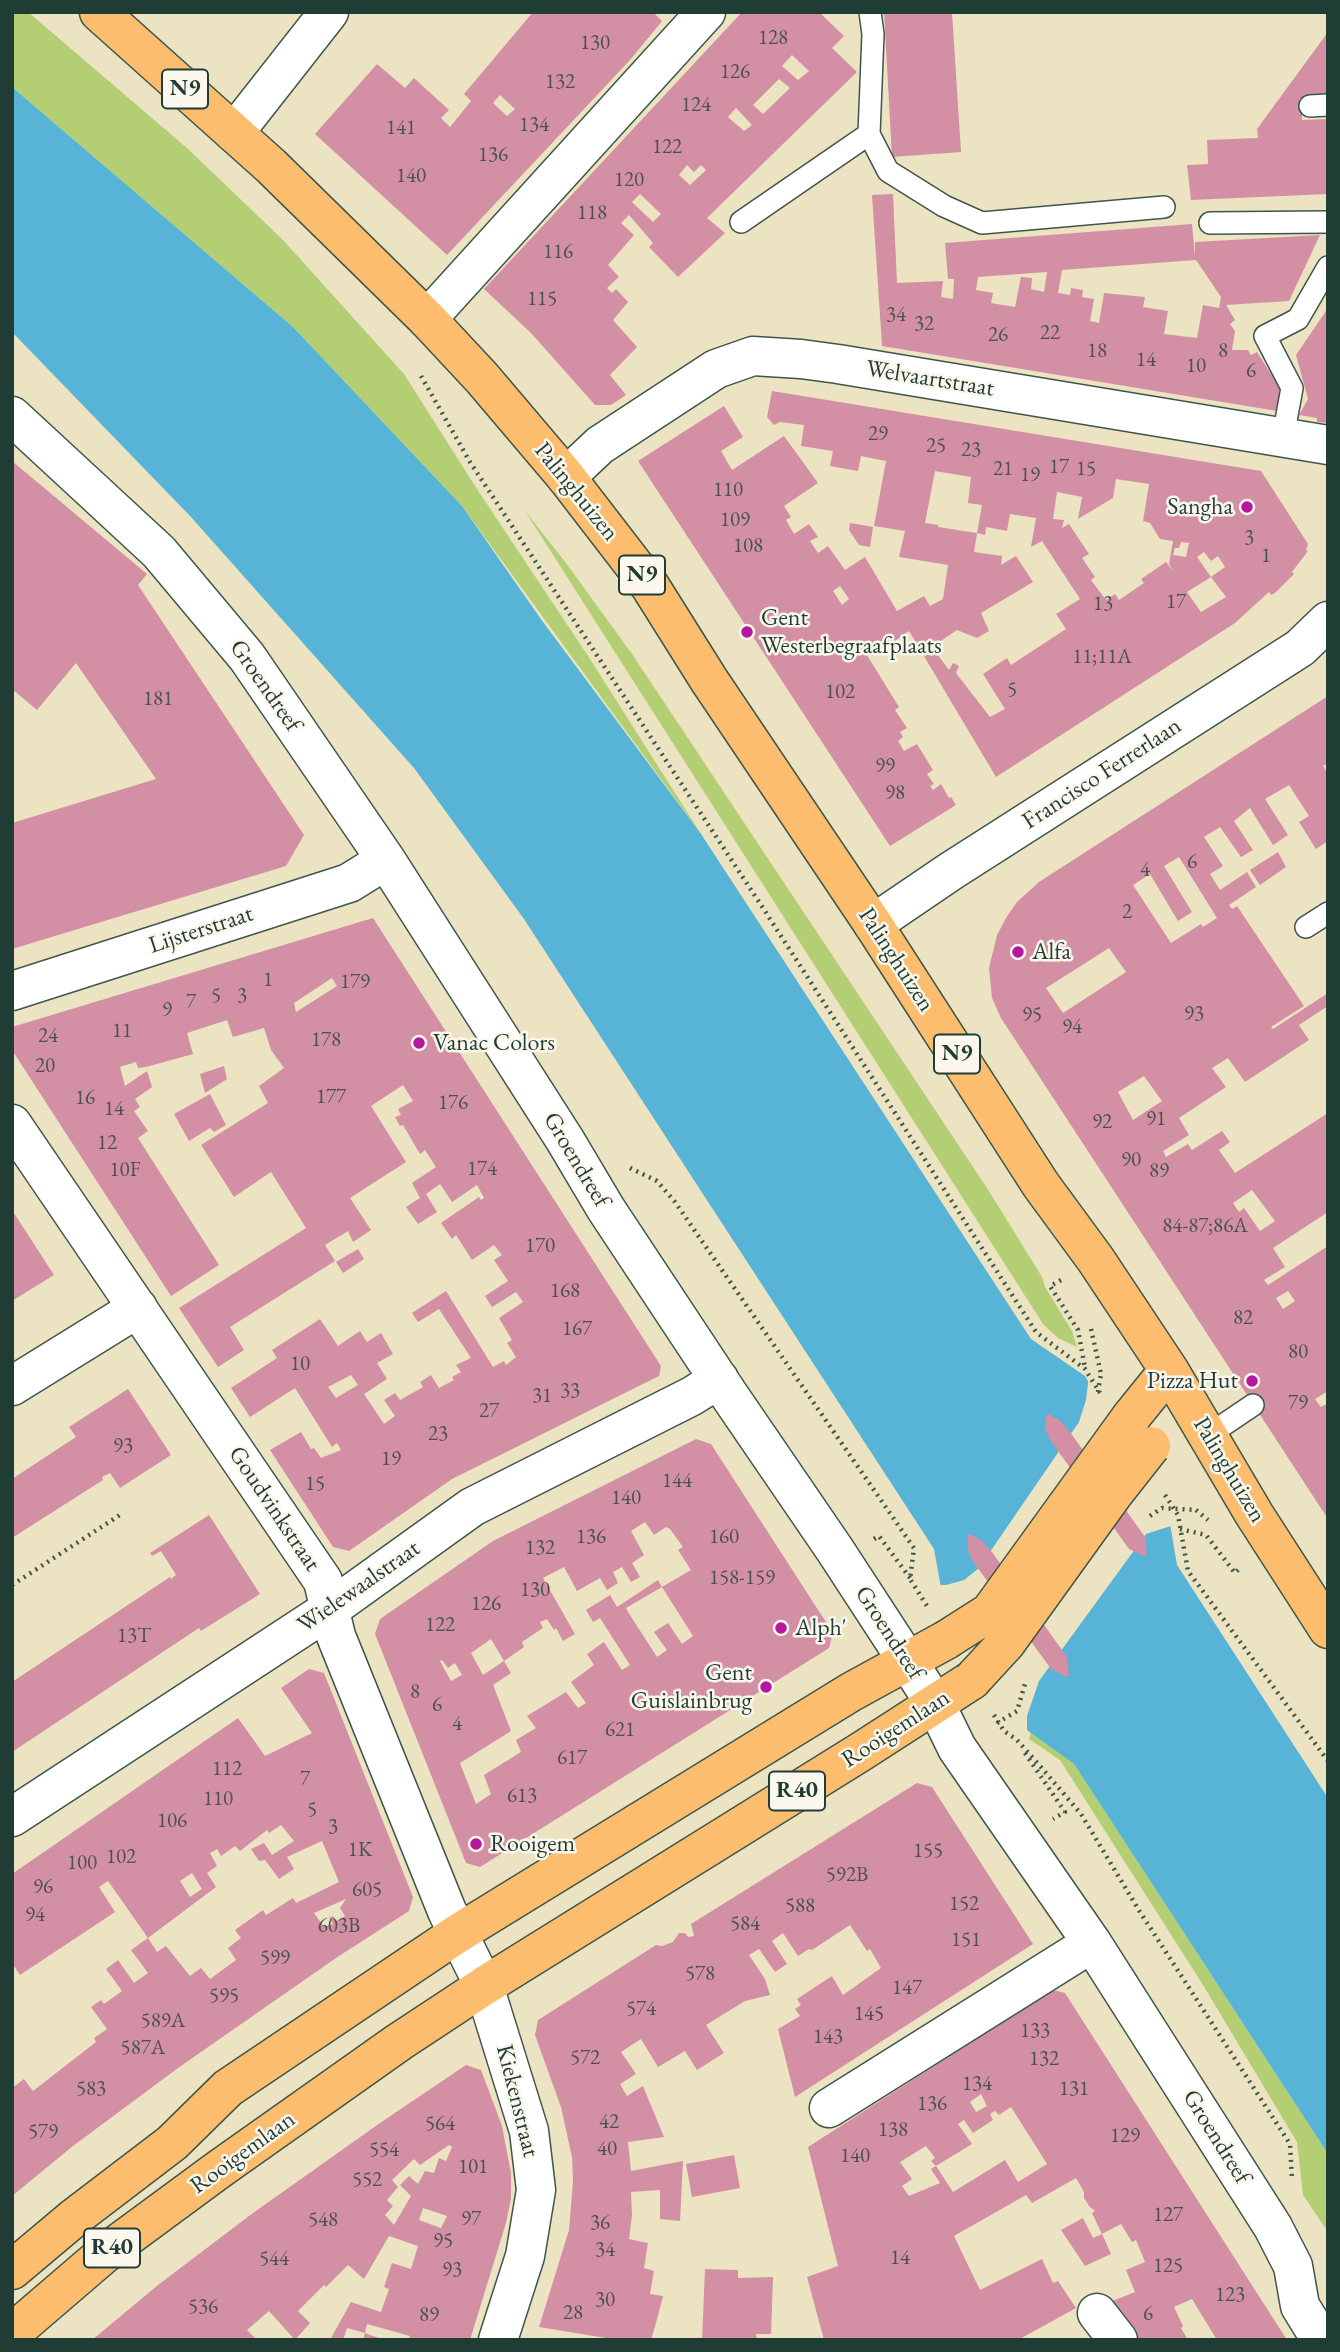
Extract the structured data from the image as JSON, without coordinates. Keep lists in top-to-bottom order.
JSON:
{
  "streets": {
    "main road": [
      "N9",
      "Palinghuizen",
      "Rooigemlaan",
      "R40"
    ],
    "street": [
      "Welvaartstraat",
      "Groendreef",
      "Francisco Ferrerlaan",
      "Lijsterstraat",
      "Goudvinkstraat",
      "Wielewaalstraat",
      "Kiekenstraat"
    ]
  },
  "crossings": [
    ["Welvaartstraat", "Palinghuizen"],
    ["Palinghuizen", "Francisco Ferrerlaan"],
    ["Palinghuizen", "Rooigemlaan"],
    ["Groendreef", "Lijsterstraat"],
    ["Groendreef", "Wielewaalstraat"],
    ["Groendreef", "Rooigemlaan"],
    ["Goudvinkstraat", "Wielewaalstraat"],
    ["Goudvinkstraat", "Rooigemlaan"],
    ["Rooigemlaan", "Kiekenstraat"]
  ],
  "places": [
    "Sangha",
    "Gent Westerbegraafplaats",
    "Alfa",
    "Vanac Colors",
    "Pizza Hut",
    "Alph'",
    "Gent Guislainbrug",
    "Rooigem"
  ],
  "house_numbers": [
    "128",
    "130",
    "126",
    "132",
    "124",
    "134",
    "141",
    "122",
    "136",
    "140",
    "120",
    "118",
    "116",
    "115",
    "34",
    "32",
    "22",
    "26",
    "18",
    "8",
    "14",
    "10",
    "6",
    "29",
    "25",
    "23",
    "17",
    "21",
    "15",
    "19",
    "110",
    "109",
    "3",
    "108",
    "1",
    "17",
    "13",
    "11;11A",
    "5",
    "102",
    "181",
    "99",
    "98",
    "6",
    "4",
    "2",
    "1",
    "179",
    "5",
    "3",
    "7",
    "9",
    "93",
    "95",
    "94",
    "11",
    "24",
    "178",
    "20",
    "177",
    "16",
    "176",
    "14",
    "91",
    "92",
    "12",
    "90",
    "174",
    "10F",
    "89",
    "84-87;86A",
    "170",
    "168",
    "82",
    "167",
    "80",
    "10",
    "33",
    "31",
    "79",
    "27",
    "23",
    "93",
    "19",
    "144",
    "15",
    "140",
    "136",
    "160",
    "132",
    "158-159",
    "130",
    "126",
    "122",
    "13T",
    "8",
    "6",
    "4",
    "621",
    "617",
    "112",
    "7",
    "613",
    "110",
    "5",
    "106",
    "3",
    "1K",
    "155",
    "102",
    "100",
    "592B",
    "96",
    "605",
    "152",
    "588",
    "94",
    "584",
    "603B",
    "151",
    "599",
    "578",
    "147",
    "595",
    "574",
    "145",
    "589A",
    "133",
    "143",
    "587A",
    "572",
    "132",
    "134",
    "583",
    "131",
    "136",
    "42",
    "564",
    "138",
    "579",
    "129",
    "40",
    "554",
    "140",
    "101",
    "552",
    "127",
    "97",
    "548",
    "36",
    "95",
    "34",
    "14",
    "544",
    "125",
    "93",
    "123",
    "30",
    "536",
    "28",
    "6",
    "89"
  ]
}
